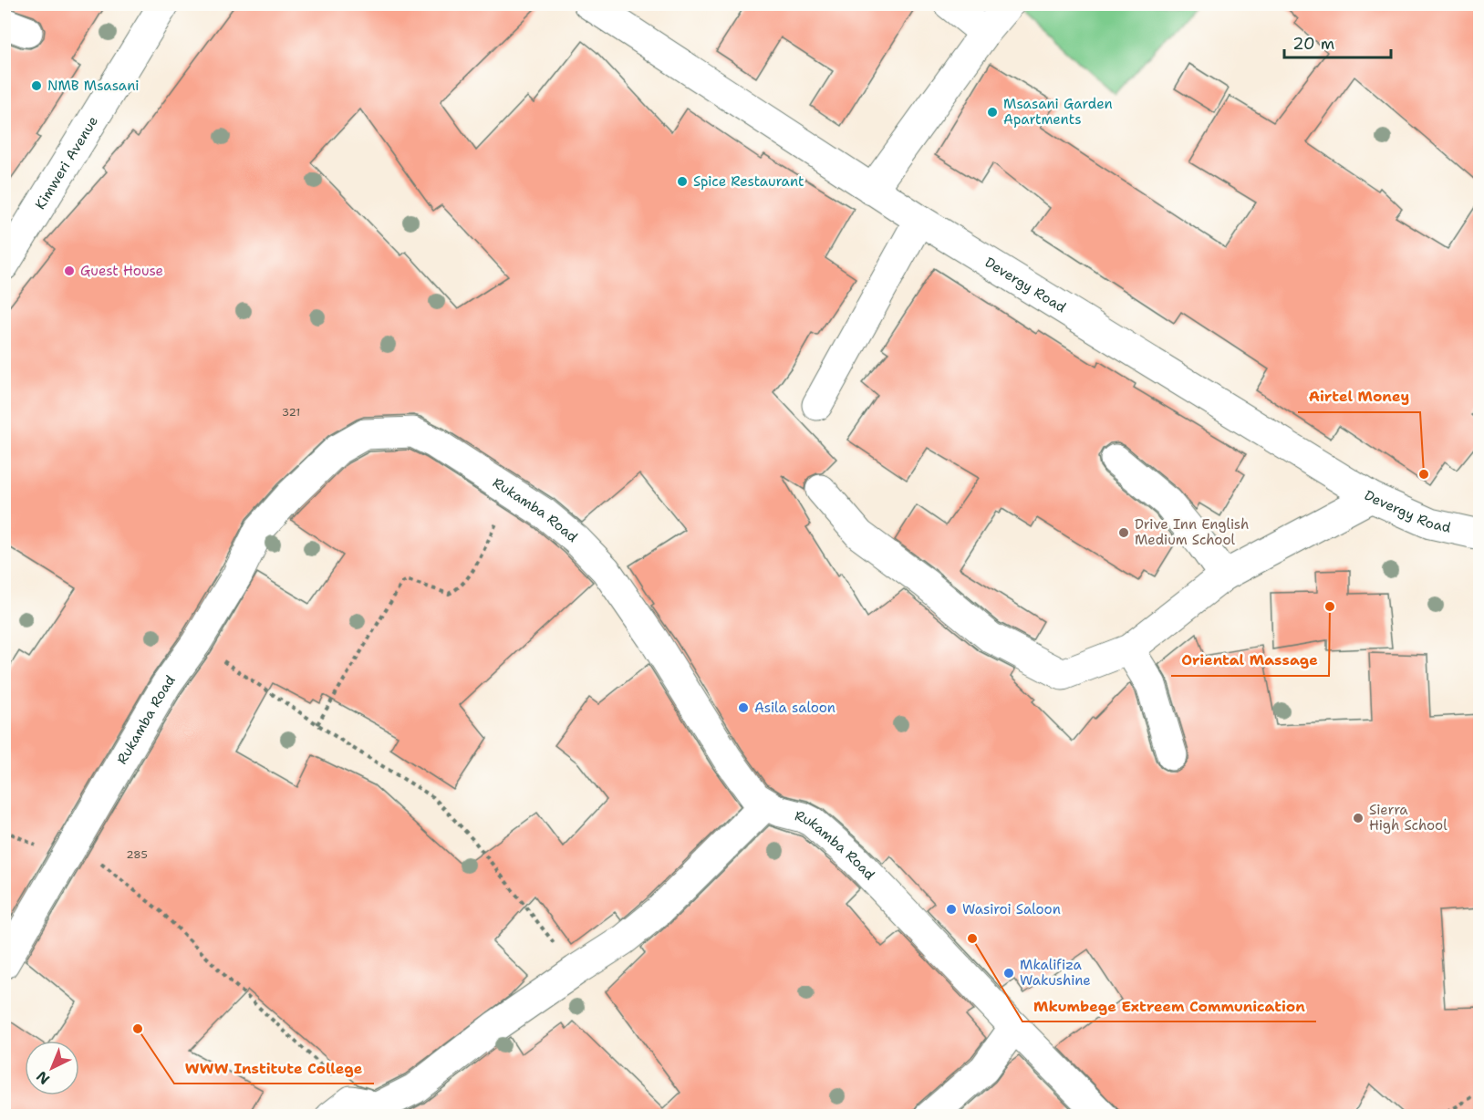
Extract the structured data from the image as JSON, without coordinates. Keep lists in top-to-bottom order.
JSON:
{
  "streets": {
    "street": ["Kimweri Avenue", "Devergy Road", "Rukamba Road"]
  },
  "places": [
    "NMB Msasani",
    "Msasani Garden Apartments",
    "Spice Restaurant",
    "Guest House",
    "Airtel Money",
    "Drive Inn English Medium School",
    "Oriental Massage",
    "Asila saloon",
    "Sierra High School",
    "Wasiroi Saloon",
    "Mkumbege Extreem Communication",
    "Mkalifiza Wakushine",
    "WWW Institute College"
  ],
  "house_numbers": ["321", "285"],
  "scale_bar": "20 m",
  "north": "bottom left"
}
